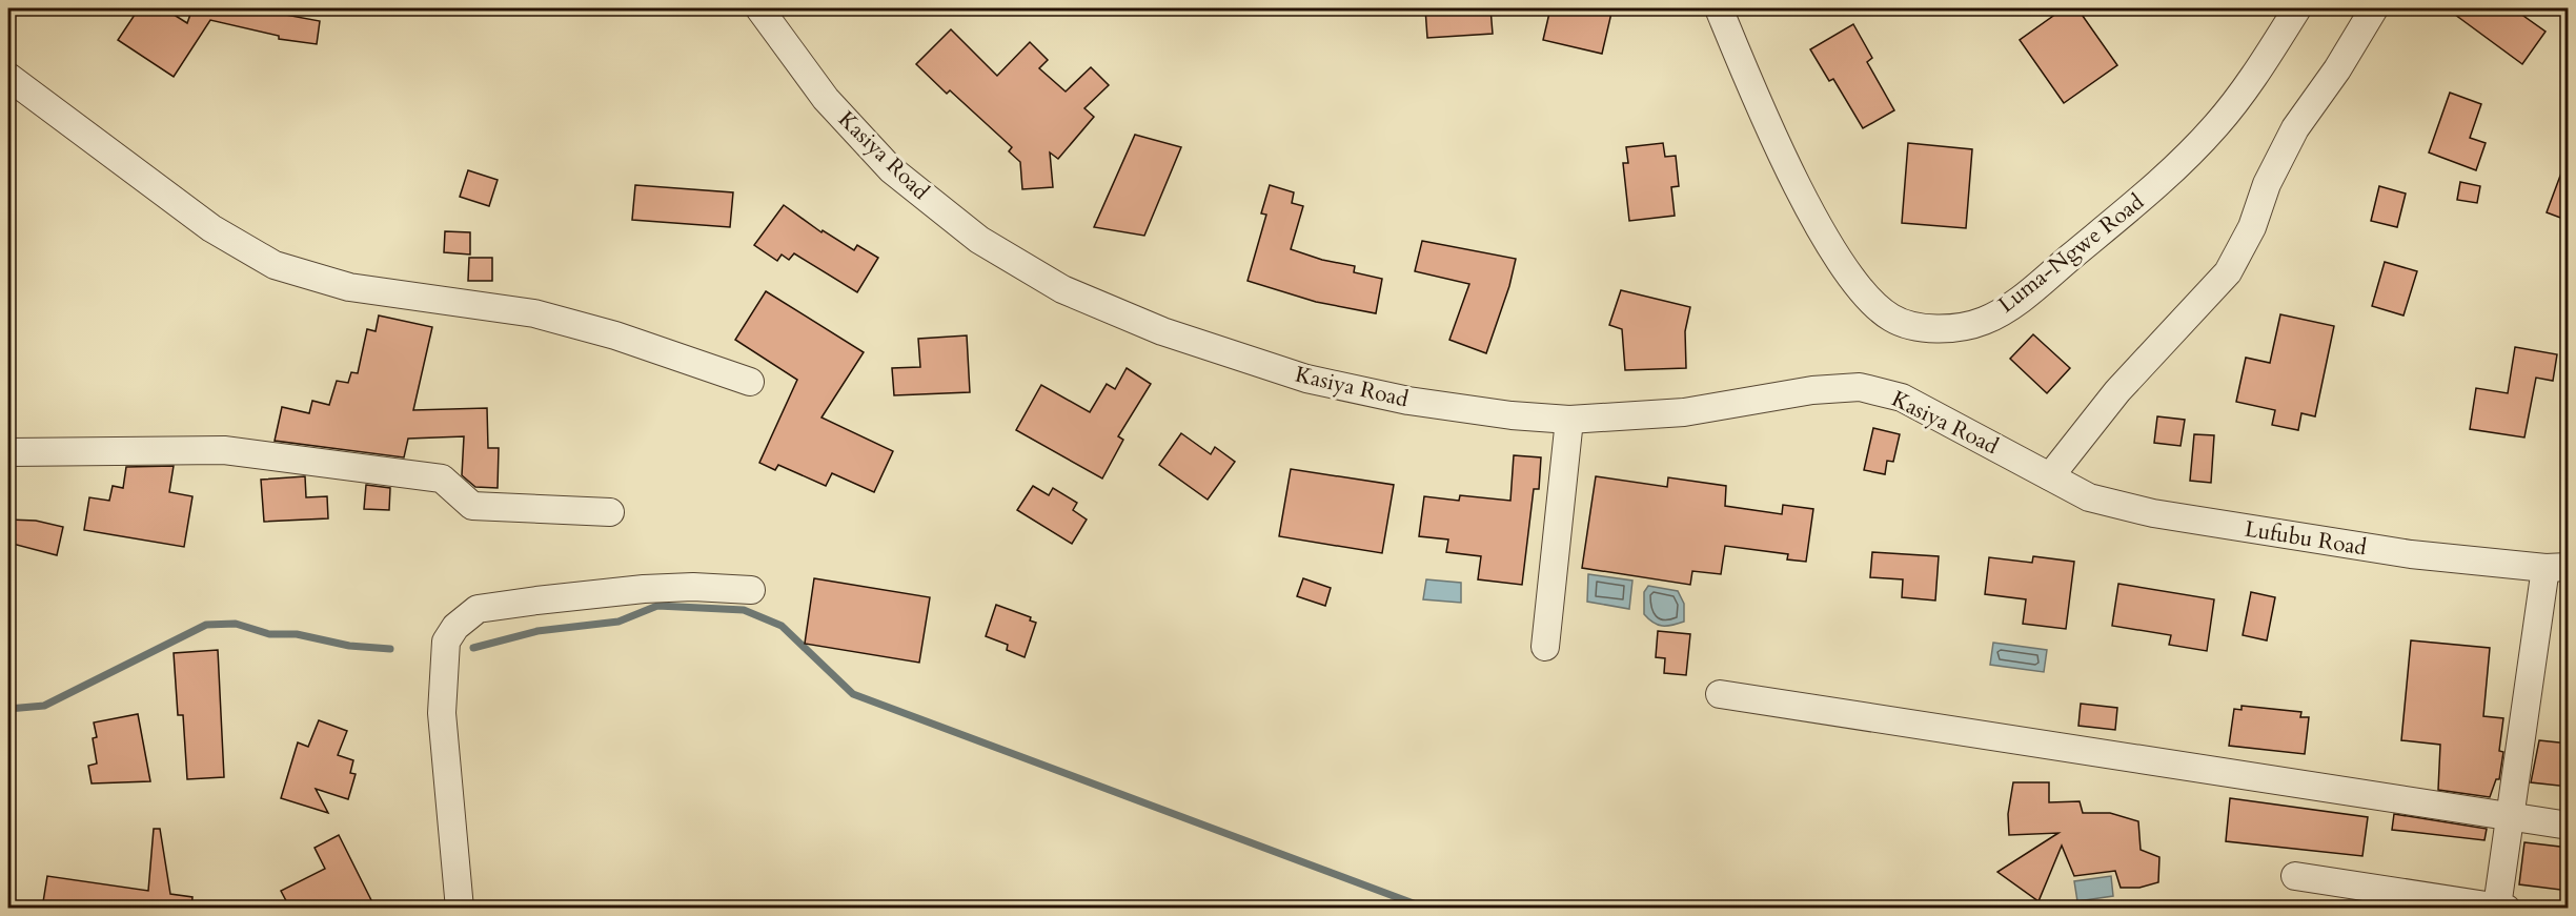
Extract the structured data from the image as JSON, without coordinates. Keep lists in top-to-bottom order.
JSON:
{
  "streets": {
    "street": ["Kasiya Road", "Luma-Ngwe Road", "Lufubu Road"]
  },
  "crossings": [
    ["Kasiya Road", "Lufubu Road"]
  ]
}
